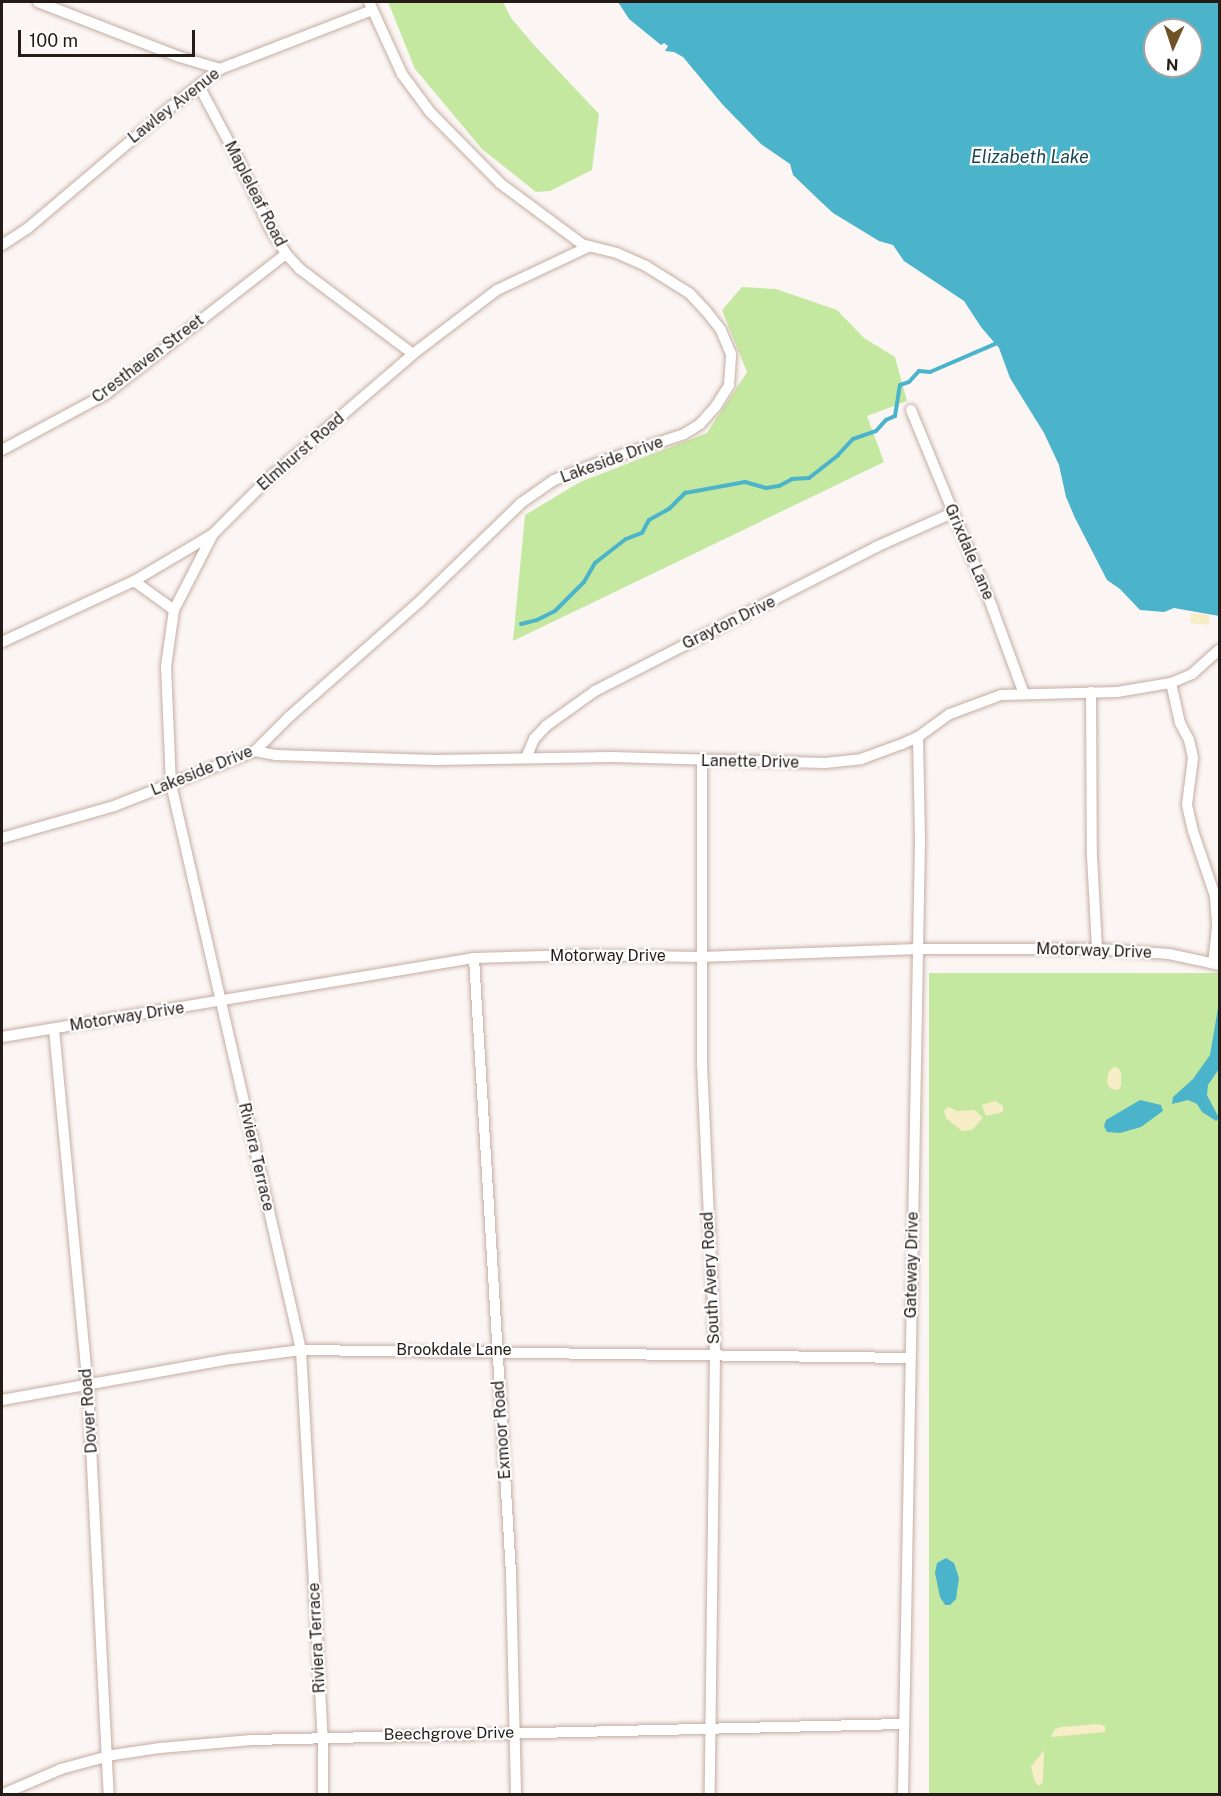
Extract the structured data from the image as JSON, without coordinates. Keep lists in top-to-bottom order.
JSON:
{
  "streets": {
    "street": [
      "Lawley Avenue",
      "Mapleleaf Road",
      "Cresthaven Street",
      "Elmhurst Road",
      "Lakeside Drive",
      "Grixdale Lane",
      "Grayton Drive",
      "Lanette Drive",
      "Motorway Drive",
      "Riviera Terrace",
      "Gateway Drive",
      "South Avery Road",
      "Brookdale Lane",
      "Dover Road",
      "Exmoor Road",
      "Beechgrove Drive"
    ]
  },
  "crossings": [
    ["Lawley Avenue", "Mapleleaf Road"],
    ["Lawley Avenue", "Lakeside Drive"],
    ["Mapleleaf Road", "Cresthaven Street"],
    ["Mapleleaf Road", "Elmhurst Road"],
    ["Elmhurst Road", "Lakeside Drive"],
    ["Elmhurst Road", "Riviera Terrace"],
    ["Lakeside Drive", "Lanette Drive"],
    ["Lakeside Drive", "Riviera Terrace"],
    ["Grixdale Lane", "Grayton Drive"],
    ["Grixdale Lane", "Lanette Drive"],
    ["Grayton Drive", "Lanette Drive"],
    ["Lanette Drive", "Gateway Drive"],
    ["Lanette Drive", "South Avery Road"],
    ["Motorway Drive", "Riviera Terrace"],
    ["Motorway Drive", "Gateway Drive"],
    ["Motorway Drive", "South Avery Road"],
    ["Motorway Drive", "Dover Road"],
    ["Motorway Drive", "Exmoor Road"],
    ["Riviera Terrace", "Brookdale Lane"],
    ["Riviera Terrace", "Beechgrove Drive"],
    ["Gateway Drive", "Brookdale Lane"],
    ["Gateway Drive", "Beechgrove Drive"],
    ["South Avery Road", "Brookdale Lane"],
    ["South Avery Road", "Beechgrove Drive"],
    ["Brookdale Lane", "Dover Road"],
    ["Brookdale Lane", "Exmoor Road"],
    ["Dover Road", "Beechgrove Drive"],
    ["Exmoor Road", "Beechgrove Drive"]
  ],
  "water": ["Elizabeth Lake"],
  "scale_bar": "100 m",
  "north": "bottom"
}
